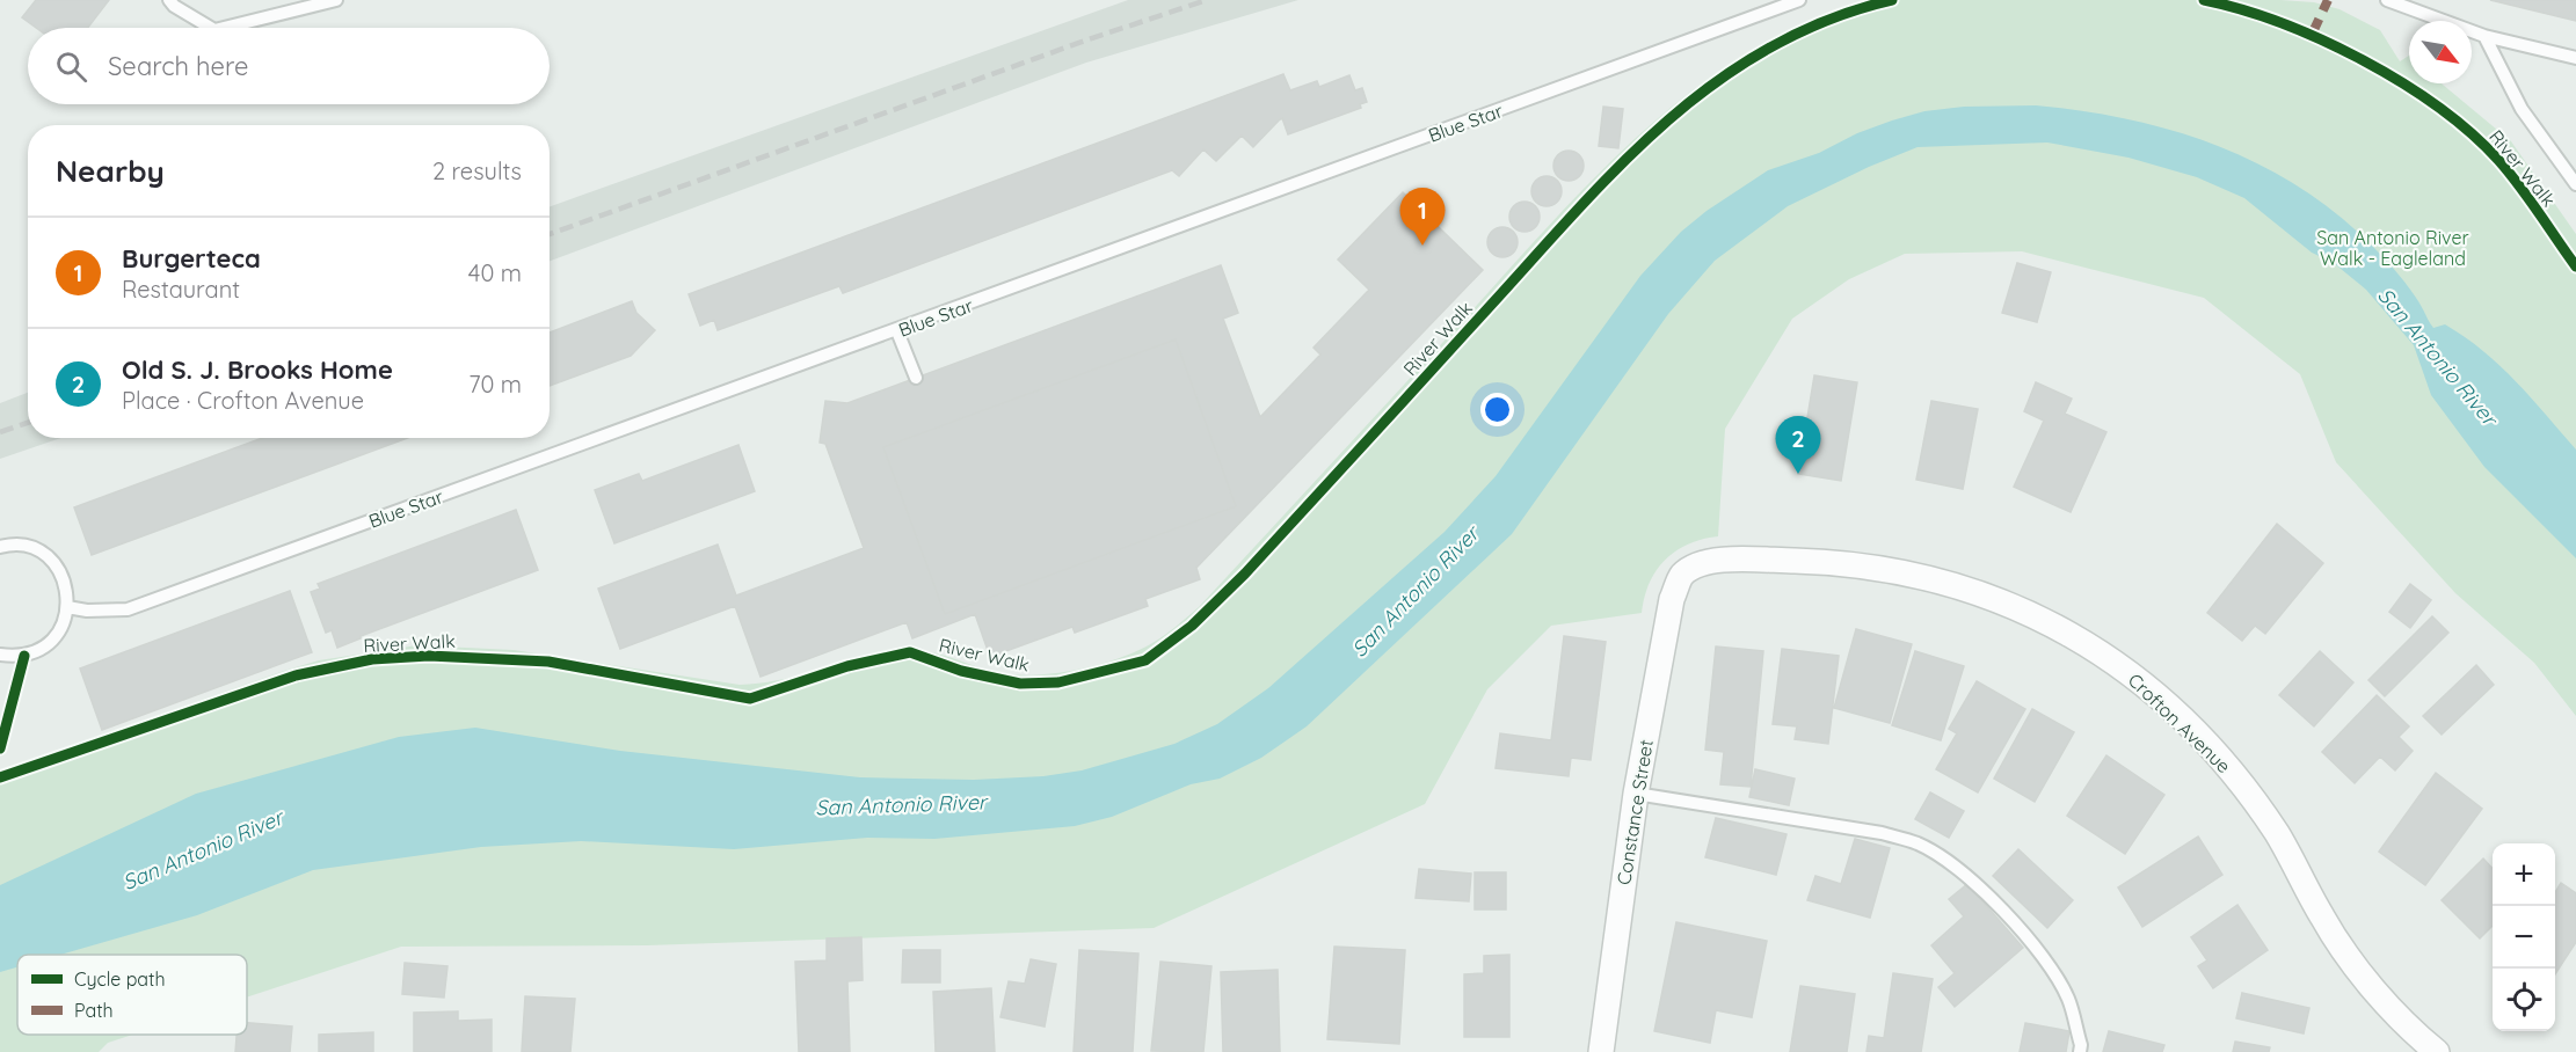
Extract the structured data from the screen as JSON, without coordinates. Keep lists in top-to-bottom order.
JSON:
{
  "streets": {
    "street": ["Crofton Avenue", "Constance Street"],
    "lane": ["Blue Star"],
    "cycle path": ["River Walk"]
  },
  "crossings": [
    ["Crofton Avenue", "Constance Street"]
  ],
  "water": ["San Antonio River"],
  "parks": ["San Antonio River Walk - Eagleland"],
  "legend": ["Cycle path", "Path"],
  "north": "bottom right",
  "page": {
    "search": "Search here",
    "heading": ["Nearby", "2 results"],
    "pins": ["1", "2"],
    "list": [
      {
        "mark": "1",
        "name": "Burgerteca",
        "note": "Restaurant",
        "value": "40 m"
      },
      {
        "mark": "2",
        "name": "Old S. J. Brooks Home",
        "note": "Place · Crofton Avenue",
        "value": "70 m"
      }
    ],
    "map_buttons": ["+", "−"]
  }
}
